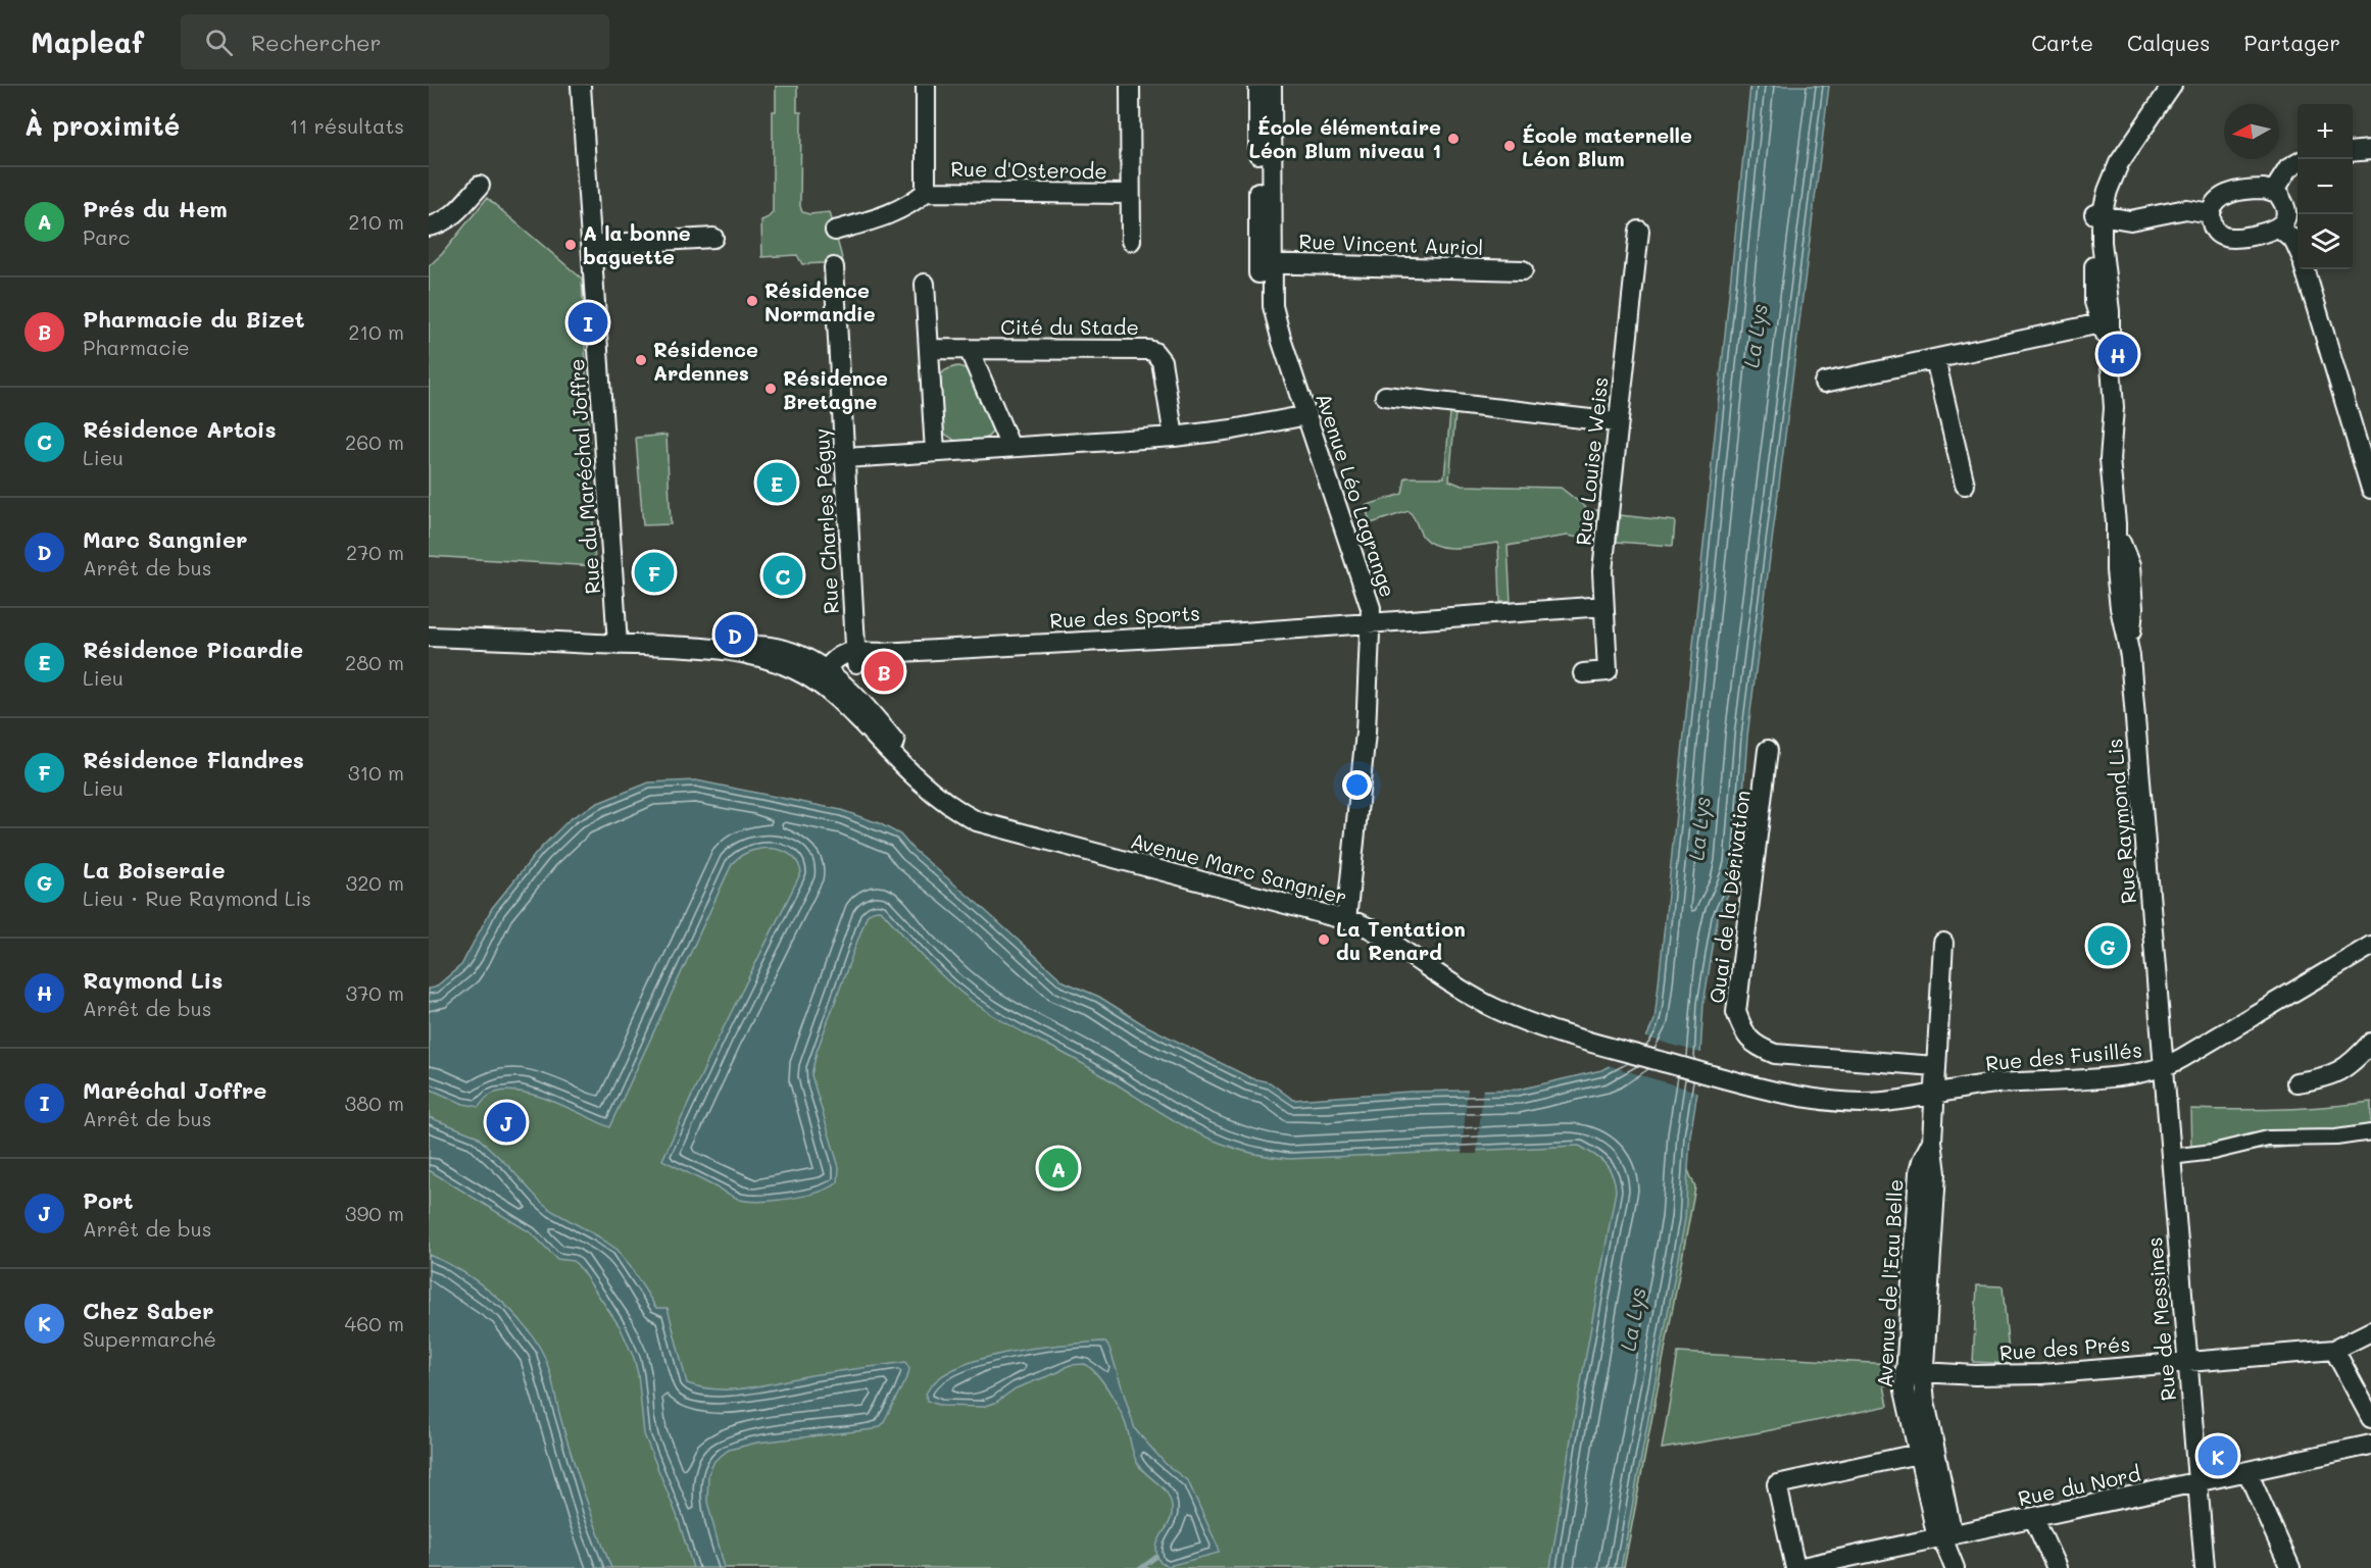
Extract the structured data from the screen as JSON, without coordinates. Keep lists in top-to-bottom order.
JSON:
{
  "streets": {
    "street": [
      "Rue d'Osterode",
      "Rue Vincent Auriol",
      "Cité du Stade",
      "Rue Louise Weiss",
      "Rue du Maréchal Joffre",
      "Avenue Léo Lagrange",
      "Rue Charles Péguy",
      "Rue des Sports",
      "Rue Raymond Lis",
      "Avenue Marc Sangnier",
      "Quai de la Dérivation",
      "Rue des Fusillés",
      "Avenue de l'Eau Belle",
      "Rue de Messines",
      "Rue des Prés",
      "Rue du Nord"
    ]
  },
  "crossings": [
    ["Rue Vincent Auriol", "Avenue Léo Lagrange"],
    ["Rue Louise Weiss", "Rue des Sports"],
    ["Rue du Maréchal Joffre", "Avenue Marc Sangnier"],
    ["Avenue Léo Lagrange", "Rue des Sports"],
    ["Avenue Léo Lagrange", "Avenue Marc Sangnier"],
    ["Rue Charles Péguy", "Rue des Sports"],
    ["Rue Raymond Lis", "Rue des Fusillés"],
    ["Rue Raymond Lis", "Rue de Messines"],
    ["Avenue Marc Sangnier", "Rue des Fusillés"],
    ["Quai de la Dérivation", "Avenue de l'Eau Belle"],
    ["Rue des Fusillés", "Avenue de l'Eau Belle"],
    ["Rue des Fusillés", "Rue de Messines"],
    ["Avenue de l'Eau Belle", "Rue des Prés"],
    ["Avenue de l'Eau Belle", "Rue du Nord"],
    ["Rue de Messines", "Rue des Prés"],
    ["Rue de Messines", "Rue du Nord"]
  ],
  "water": ["La Lys"],
  "places": [
    "École élémentaire Léon Blum niveau 1",
    "École maternelle Léon Blum",
    "A la bonne baguette",
    "Résidence Normandie",
    "Résidence Ardennes",
    "Résidence Bretagne",
    "La Tentation du Renard"
  ],
  "north": "left",
  "page": {
    "header": "Mapleaf",
    "search": "Rechercher",
    "nav": ["Carte", "Calques", "Partager"],
    "heading": ["À proximité", "11 résultats"],
    "map_buttons": ["+", "−"],
    "list": [
      {
        "mark": "A",
        "name": "Prés du Hem",
        "note": "Parc",
        "value": "210 m"
      },
      {
        "mark": "B",
        "name": "Pharmacie du Bizet",
        "note": "Pharmacie",
        "value": "210 m"
      },
      {
        "mark": "C",
        "name": "Résidence Artois",
        "note": "Lieu",
        "value": "260 m"
      },
      {
        "mark": "D",
        "name": "Marc Sangnier",
        "note": "Arrêt de bus",
        "value": "270 m"
      },
      {
        "mark": "E",
        "name": "Résidence Picardie",
        "note": "Lieu",
        "value": "280 m"
      },
      {
        "mark": "F",
        "name": "Résidence Flandres",
        "note": "Lieu",
        "value": "310 m"
      },
      {
        "mark": "G",
        "name": "La Boiseraie",
        "note": "Lieu · Rue Raymond Lis",
        "value": "320 m"
      },
      {
        "mark": "H",
        "name": "Raymond Lis",
        "note": "Arrêt de bus",
        "value": "370 m"
      },
      {
        "mark": "I",
        "name": "Maréchal Joffre",
        "note": "Arrêt de bus",
        "value": "380 m"
      },
      {
        "mark": "J",
        "name": "Port",
        "note": "Arrêt de bus",
        "value": "390 m"
      },
      {
        "mark": "K",
        "name": "Chez Saber",
        "note": "Supermarché",
        "value": "460 m"
      }
    ],
    "pins": [
      "I",
      "H",
      "E",
      "F",
      "C",
      "D",
      "B",
      "G",
      "J",
      "A",
      "K"
    ]
  }
}
